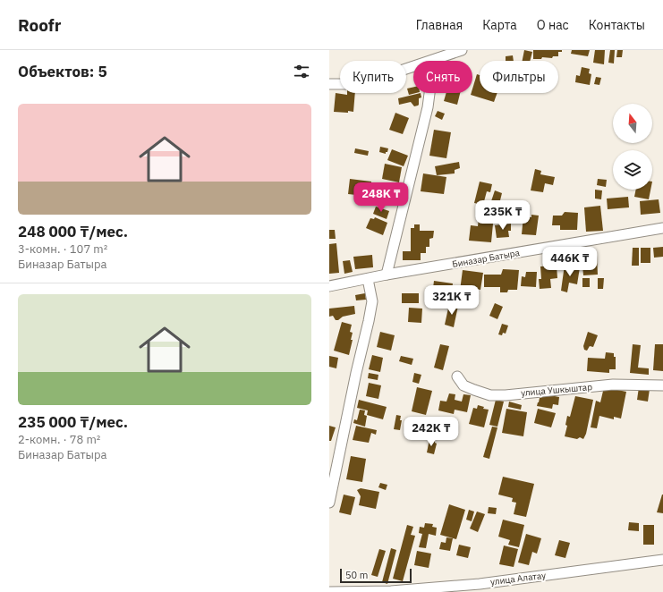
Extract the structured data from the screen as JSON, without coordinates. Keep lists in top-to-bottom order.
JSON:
{
  "streets": {
    "street": ["Биназар Батыра", "улица Ушкыштар", "улица Алатау"]
  },
  "scale_bar": "50 m",
  "north": "top",
  "page": {
    "header": "Roofr",
    "nav": [
      "Главная",
      "Карта",
      "О нас",
      "Контакты"
    ],
    "heading": "Объектов: 5",
    "chip": ["Купить", "Снять", "Фильтры"],
    "list": [
      {
        "name": "248 000 ₸/мес.",
        "note": "3-комн. · 107 m² · Биназар Батыра"
      },
      {
        "name": "235 000 ₸/мес.",
        "note": "2-комн. · 78 m² · Биназар Батыра"
      }
    ],
    "price": [
      "248K ₸",
      "235K ₸",
      "446K ₸",
      "321K ₸",
      "242K ₸"
    ],
    "scale": "50 m"
  }
}
